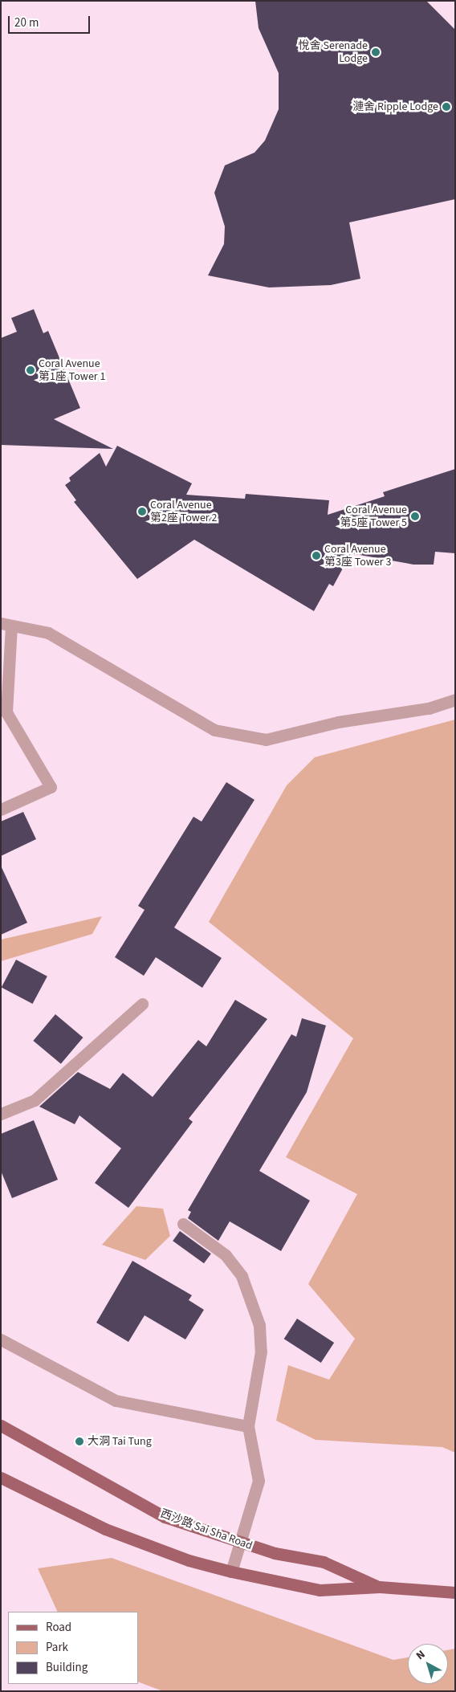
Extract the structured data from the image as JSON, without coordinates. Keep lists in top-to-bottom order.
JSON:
{
  "streets": {
    "main road": ["西沙路 Sai Sha Road"]
  },
  "places": [
    "悅舍 Serenade Lodge",
    "漣舍 Ripple Lodge",
    "Coral Avenue 第1座 Tower 1",
    "Coral Avenue 第2座 Tower 2",
    "Coral Avenue 第5座 Tower 5",
    "Coral Avenue 第3座 Tower 3",
    "大洞 Tai Tung"
  ],
  "legend": ["Road", "Park", "Building"],
  "scale_bar": "20 m",
  "north": "top left"
}
